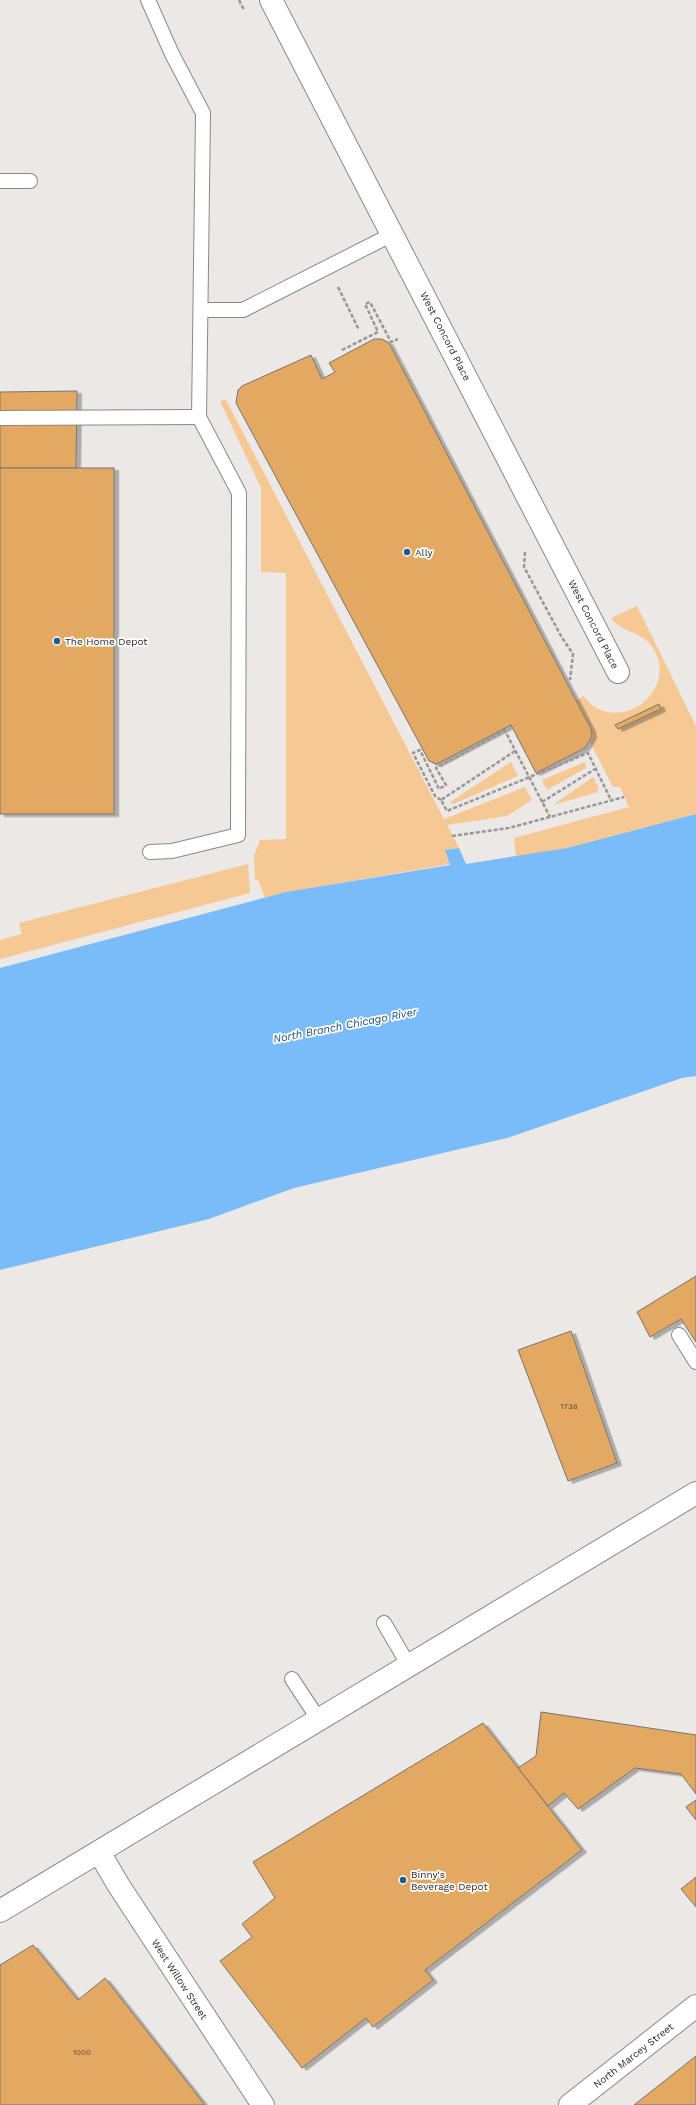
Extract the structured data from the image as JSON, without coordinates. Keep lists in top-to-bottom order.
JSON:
{
  "streets": {
    "street": ["West Concord Place", "West Willow Street", "North Marcey Street"]
  },
  "water": ["North Branch Chicago River"],
  "places": ["Ally", "The Home Depot", "Binny's Beverage Depot"],
  "house_numbers": ["1738", "1000"]
}
